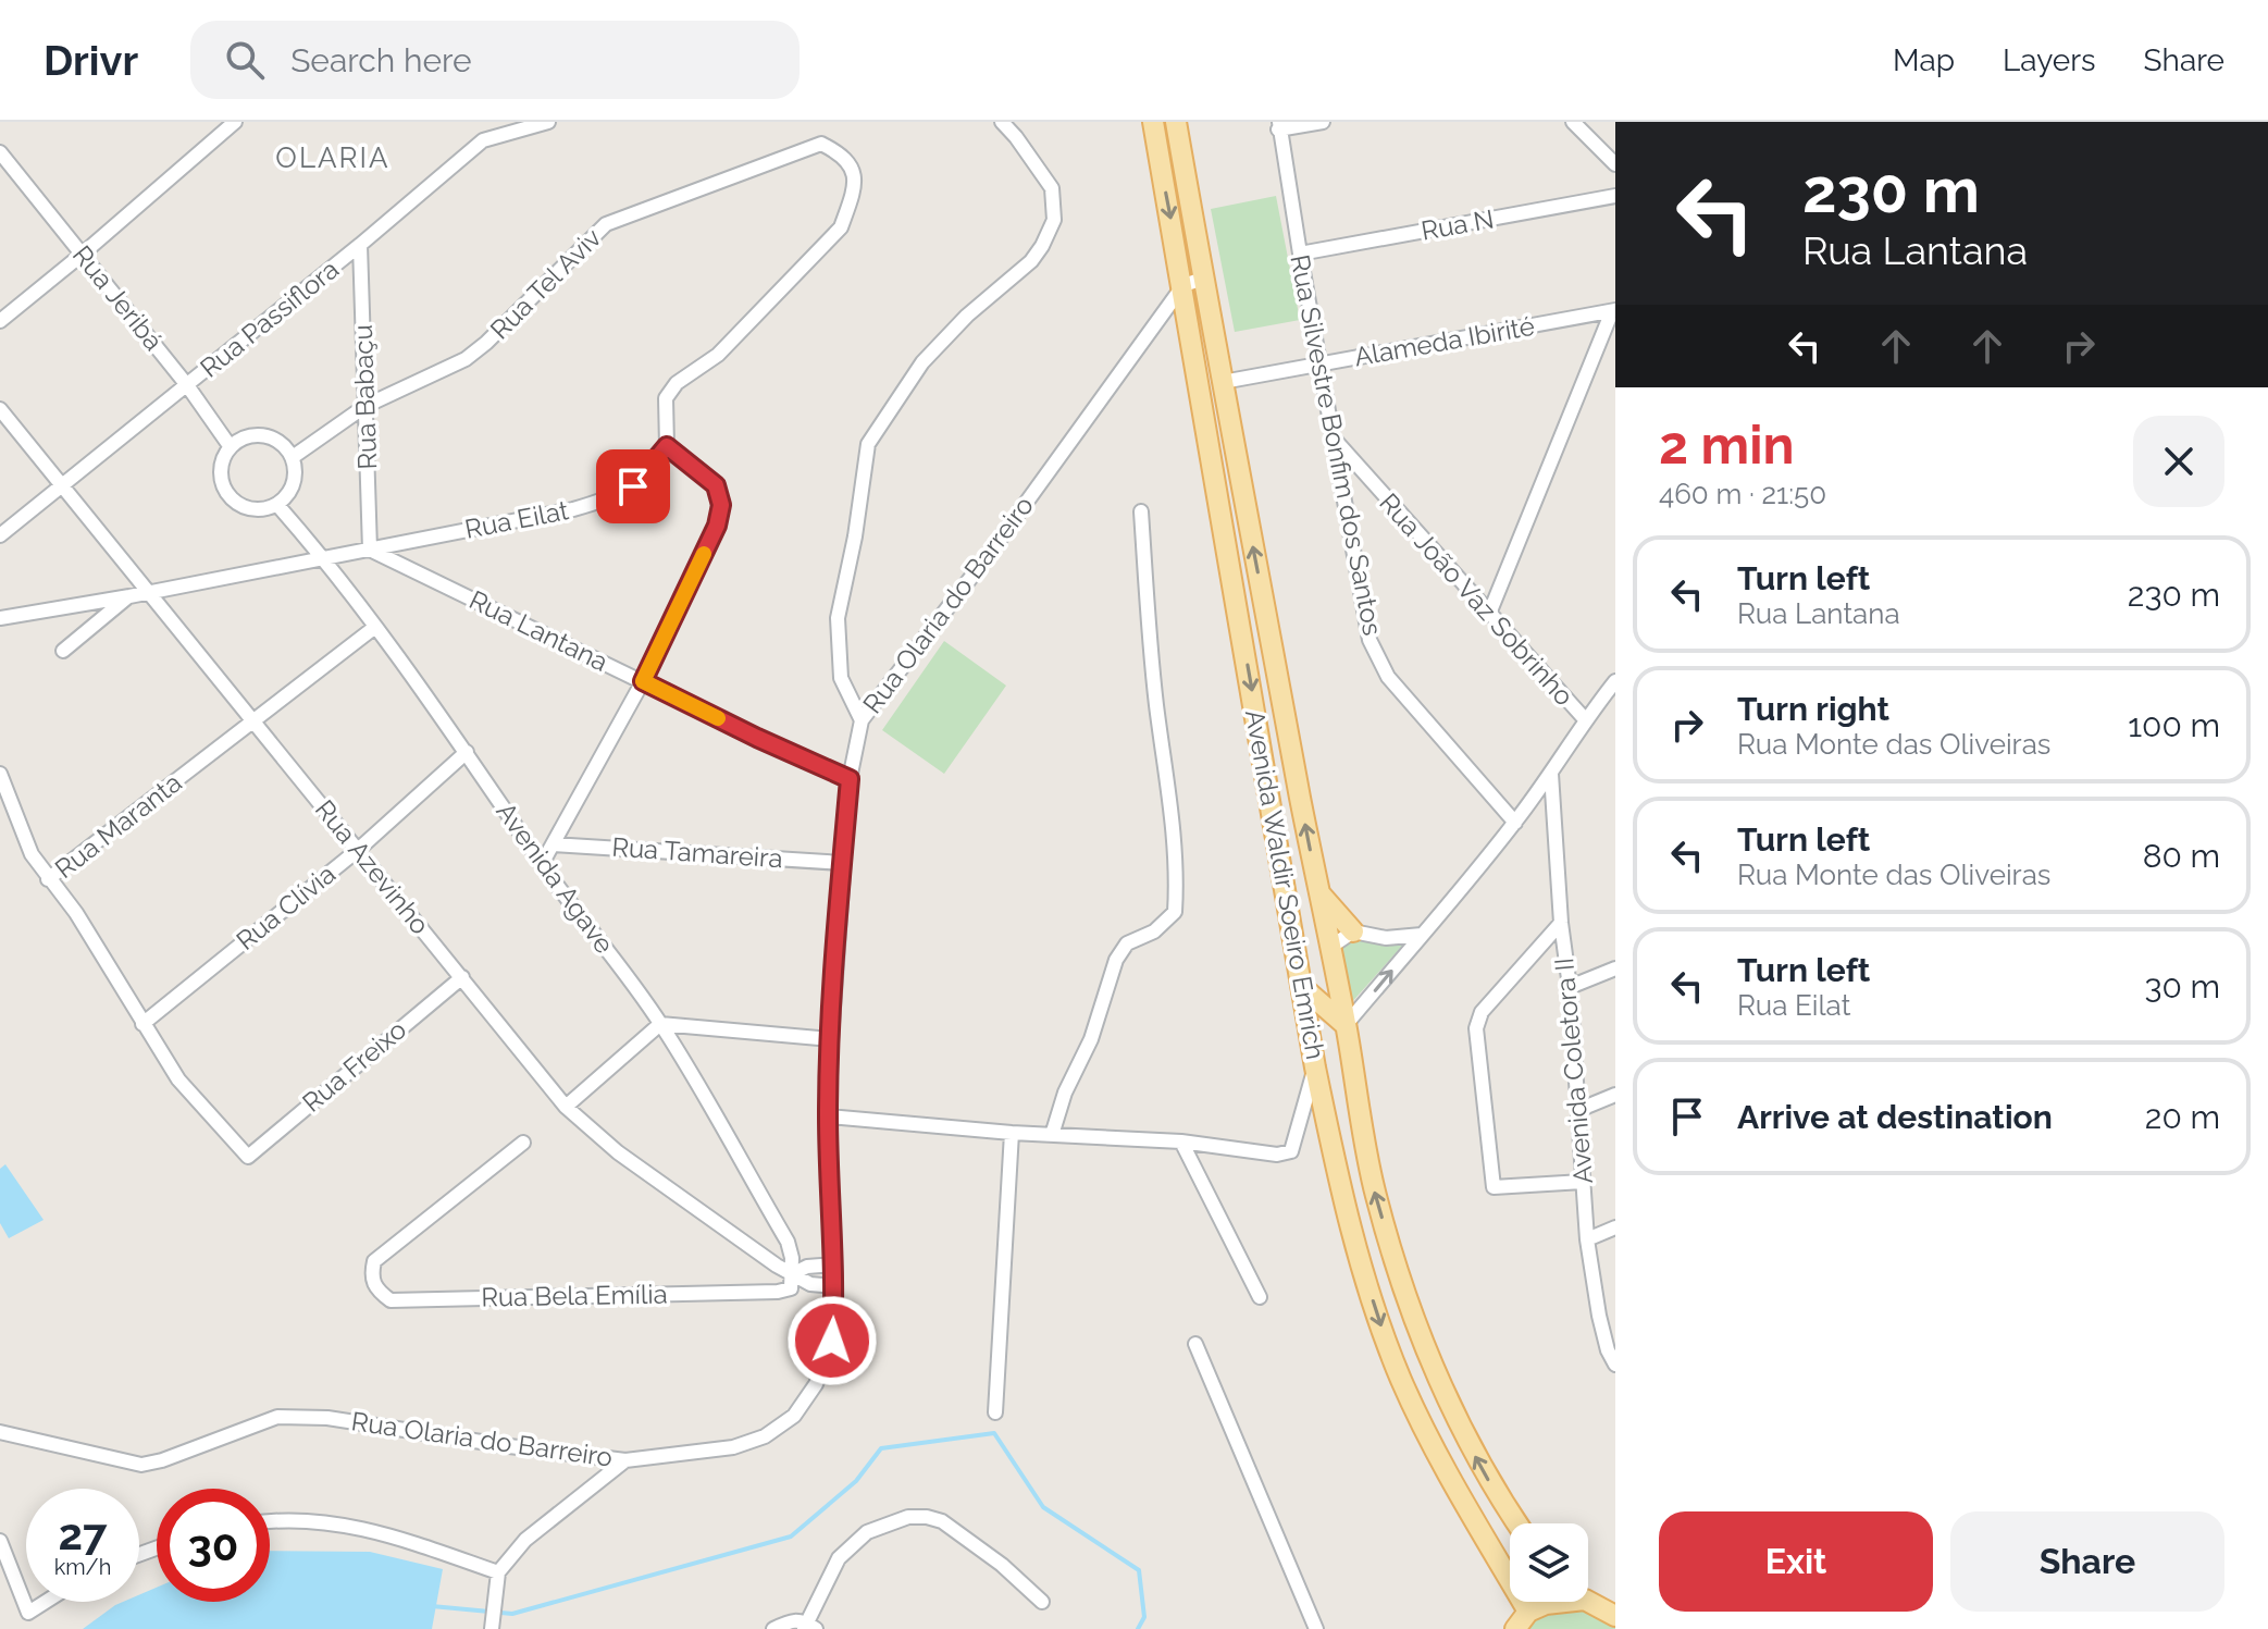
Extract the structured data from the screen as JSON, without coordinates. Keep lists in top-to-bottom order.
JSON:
{
  "streets": {
    "main road": ["Avenida Waldir Soeiro Emrich"],
    "street": [
      "Rua N",
      "Rua Tel Aviv",
      "Rua Jeribá",
      "Rua Passiflora",
      "Alameda Ibirité",
      "Rua Babaçu",
      "Rua Silvestre Bonfim dos Santos",
      "Rua Eilat",
      "Rua João Vaz Sobrinho",
      "Rua Olaria do Barreiro",
      "Rua Lantana",
      "Rua Maranta",
      "Rua Tamareira",
      "Rua Azevinho",
      "Avenida Agave",
      "Rua Clívia",
      "Rua Freixo",
      "Avenida Coletora II",
      "Rua Bela Emília"
    ]
  },
  "crossings": [
    ["Rua N", "Rua Silvestre Bonfim dos Santos"],
    ["Rua Tel Aviv", "Rua Jeribá"],
    ["Rua Tel Aviv", "Rua Babaçu"],
    ["Rua Tel Aviv", "Rua Eilat"],
    ["Rua Tel Aviv", "Avenida Agave"],
    ["Rua Jeribá", "Rua Passiflora"],
    ["Rua Jeribá", "Avenida Agave"],
    ["Rua Passiflora", "Rua Babaçu"],
    ["Rua Passiflora", "Rua Azevinho"],
    ["Alameda Ibirité", "Rua Silvestre Bonfim dos Santos"],
    ["Alameda Ibirité", "Avenida Waldir Soeiro Emrich"],
    ["Rua Babaçu", "Rua Eilat"],
    ["Rua Babaçu", "Rua Lantana"],
    ["Rua Silvestre Bonfim dos Santos", "Rua João Vaz Sobrinho"],
    ["Rua Eilat", "Rua Lantana"],
    ["Rua Eilat", "Rua Azevinho"],
    ["Rua Eilat", "Avenida Agave"],
    ["Rua Olaria do Barreiro", "Rua Lantana"],
    ["Rua Olaria do Barreiro", "Rua Tamareira"],
    ["Rua Olaria do Barreiro", "Rua Azevinho"],
    ["Rua Olaria do Barreiro", "Avenida Waldir Soeiro Emrich"],
    ["Rua Maranta", "Rua Azevinho"],
    ["Rua Maranta", "Avenida Agave"],
    ["Rua Maranta", "Rua Clívia"],
    ["Rua Maranta", "Rua Freixo"],
    ["Rua Azevinho", "Avenida Agave"],
    ["Rua Azevinho", "Rua Clívia"],
    ["Rua Azevinho", "Rua Freixo"],
    ["Rua Azevinho", "Rua Bela Emília"],
    ["Avenida Agave", "Rua Clívia"],
    ["Avenida Agave", "Rua Bela Emília"]
  ],
  "districts": ["OLARIA"],
  "page": {
    "header": "Drivr",
    "search": "Search here",
    "nav": ["Map", "Layers", "Share"],
    "turn": ["230 m", "Rua Lantana"],
    "heading": ["2 min", "460 m · 21:50"],
    "list": [
      {
        "name": "Turn left",
        "note": "Rua Lantana",
        "value": "230 m"
      },
      {
        "name": "Turn right",
        "note": "Rua Monte das Oliveiras",
        "value": "100 m"
      },
      {
        "name": "Turn left",
        "note": "Rua Monte das Oliveiras",
        "value": "80 m"
      },
      {
        "name": "Turn left",
        "note": "Rua Eilat",
        "value": "30 m"
      },
      {
        "name": "Arrive at destination",
        "value": "20 m"
      }
    ],
    "speed": "27 km/h",
    "limit": "30",
    "buttons": ["Exit", "Share"]
  }
}
